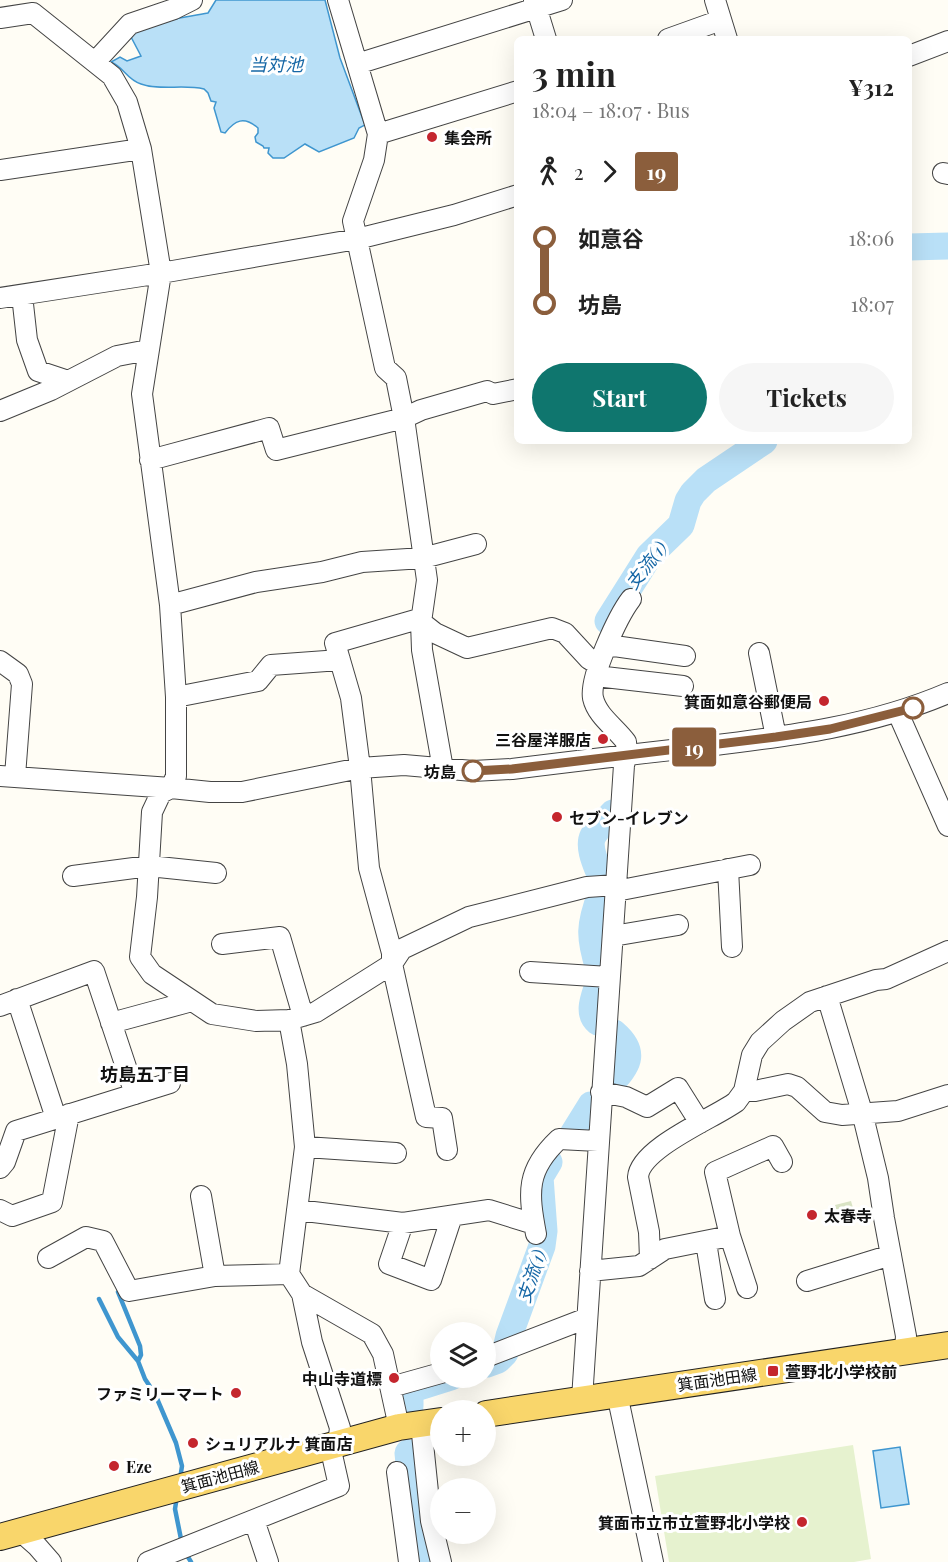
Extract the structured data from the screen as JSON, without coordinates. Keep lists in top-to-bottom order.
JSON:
{
  "streets": {
    "main road": ["箕面池田線"]
  },
  "districts": ["坊島五丁目"],
  "water": ["当対池", "支流(1)"],
  "places": {
    "other": [
      "集会所",
      "箕面如意谷郵便局",
      "三谷屋洋服店",
      "坊島",
      "セブン-イレブン",
      "太春寺",
      "中山寺道標",
      "ファミリーマート",
      "シュリアルナ 箕面店",
      "Eze",
      "箕面市立市立萱野北小学校"
    ],
    "transit": ["萱野北小学校前"]
  },
  "lines": ["bus line 19"],
  "page": {
    "on_map": "19",
    "heading": ["3 min", "18:04 – 18:07 · Bus", "¥312"],
    "legs": ["2", "19"],
    "list": [
      {
        "name": "如意谷",
        "value": "18:06"
      },
      {
        "name": "坊島",
        "value": "18:07"
      }
    ],
    "buttons": ["Start", "Tickets"],
    "map_buttons": ["+", "−"]
  }
}
